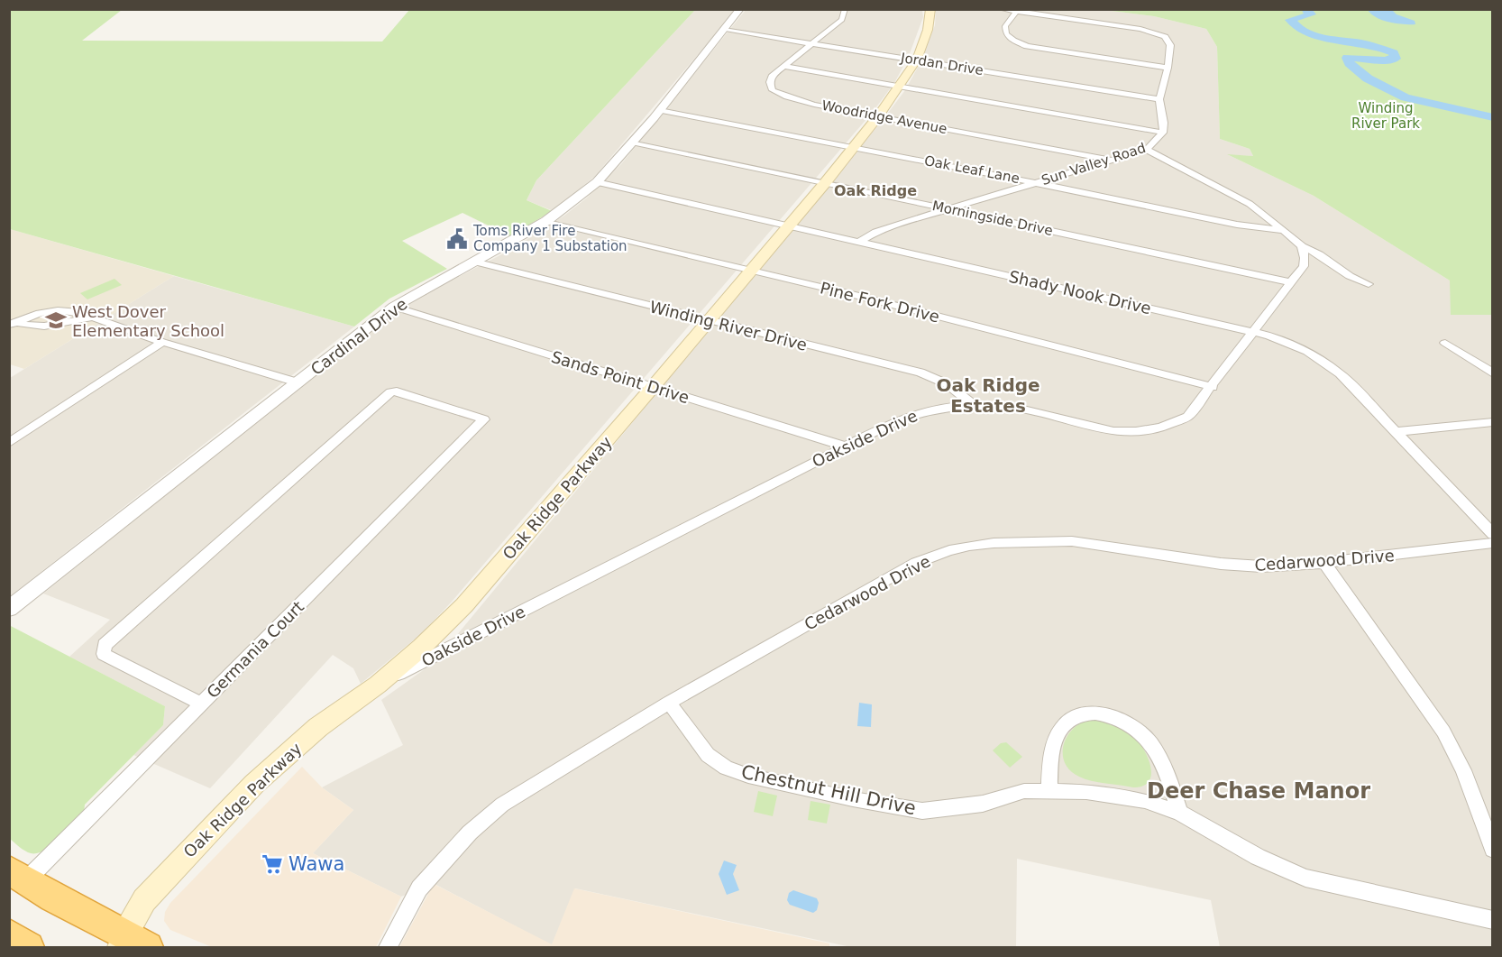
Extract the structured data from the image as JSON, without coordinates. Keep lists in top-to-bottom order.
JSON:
{
  "streets": {
    "main road": ["Oak Ridge Parkway"],
    "street": [
      "Jordan Drive",
      "Woodridge Avenue",
      "Sun Valley Road",
      "Oak Leaf Lane",
      "Morningside Drive",
      "Shady Nook Drive",
      "Pine Fork Drive",
      "Winding River Drive",
      "Cardinal Drive",
      "Sands Point Drive",
      "Oakside Drive",
      "Cedarwood Drive",
      "Germania Court",
      "Chestnut Hill Drive"
    ]
  },
  "crossings": [
    ["Jordan Drive", "Woodridge Avenue"],
    ["Jordan Drive", "Sun Valley Road"],
    ["Jordan Drive", "Cardinal Drive"],
    ["Jordan Drive", "Oak Ridge Parkway"],
    ["Woodridge Avenue", "Sun Valley Road"],
    ["Woodridge Avenue", "Oak Ridge Parkway"],
    ["Sun Valley Road", "Oak Leaf Lane"],
    ["Sun Valley Road", "Morningside Drive"],
    ["Sun Valley Road", "Shady Nook Drive"],
    ["Oak Leaf Lane", "Cardinal Drive"],
    ["Oak Leaf Lane", "Oak Ridge Parkway"],
    ["Morningside Drive", "Cardinal Drive"],
    ["Morningside Drive", "Oakside Drive"],
    ["Morningside Drive", "Oak Ridge Parkway"],
    ["Shady Nook Drive", "Cardinal Drive"],
    ["Shady Nook Drive", "Oakside Drive"],
    ["Shady Nook Drive", "Oak Ridge Parkway"],
    ["Pine Fork Drive", "Cardinal Drive"],
    ["Pine Fork Drive", "Oakside Drive"],
    ["Pine Fork Drive", "Oak Ridge Parkway"],
    ["Winding River Drive", "Cardinal Drive"],
    ["Winding River Drive", "Oakside Drive"],
    ["Winding River Drive", "Oak Ridge Parkway"],
    ["Cardinal Drive", "Sands Point Drive"],
    ["Sands Point Drive", "Oakside Drive"],
    ["Sands Point Drive", "Oak Ridge Parkway"],
    ["Oakside Drive", "Oak Ridge Parkway"],
    ["Cedarwood Drive", "Chestnut Hill Drive"]
  ],
  "districts": ["Oak Ridge", "Oak Ridge Estates", "Deer Chase Manor"],
  "parks": ["Winding River Park"],
  "places": {
    "public building": ["Toms River Fire Company 1 Substation"],
    "school or university": ["West Dover Elementary School"],
    "supermarket": ["Wawa"]
  }
}
